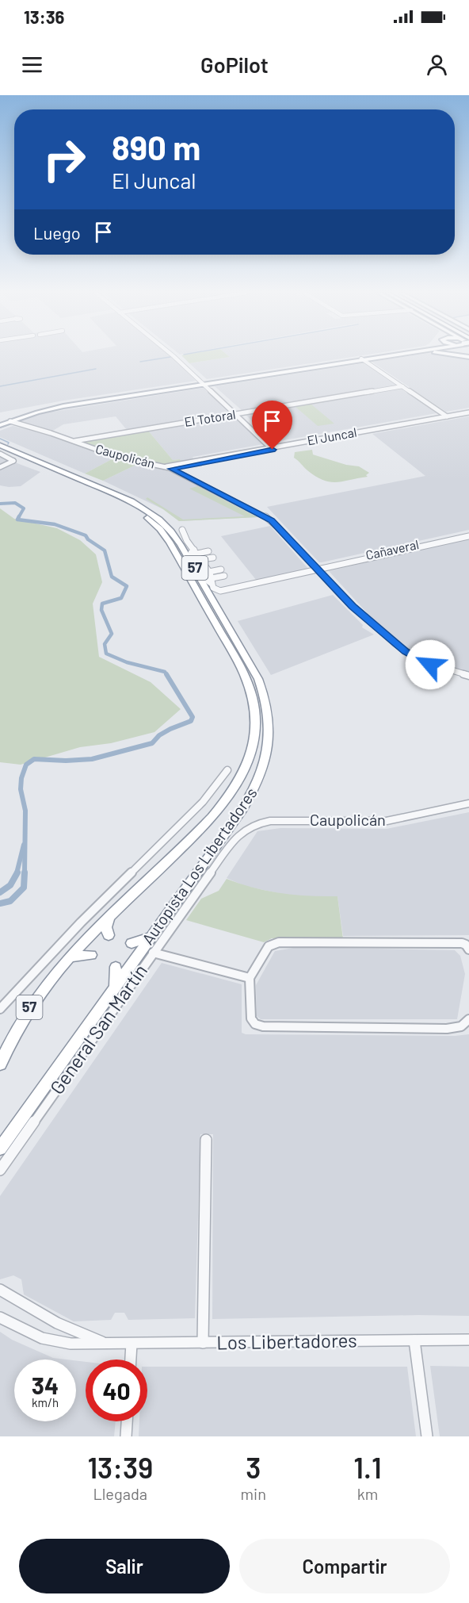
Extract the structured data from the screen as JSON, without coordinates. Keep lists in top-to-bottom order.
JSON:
{
  "streets": {
    "highway": ["57", "Autopista Los Libertadores"],
    "main road": ["Caupolicán"],
    "street": [
      "El Totoral",
      "El Juncal",
      "Cañaveral",
      "General San Martín",
      "Los Libertadores"
    ]
  },
  "crossings": [
    ["El Totoral", "Caupolicán"],
    ["El Juncal", "Caupolicán"],
    ["Caupolicán", "Cañaveral"],
    ["Caupolicán", "General San Martín"]
  ],
  "page": {
    "status": "13:36",
    "header": "GoPilot",
    "turn": ["890 m", "El Juncal"],
    "then": "Luego",
    "speed": "34 km/h",
    "limit": "40",
    "eta": [
      "13:39",
      "Llegada",
      "3",
      "min",
      "1.1",
      "km"
    ],
    "buttons": ["Salir", "Compartir"]
  }
}
